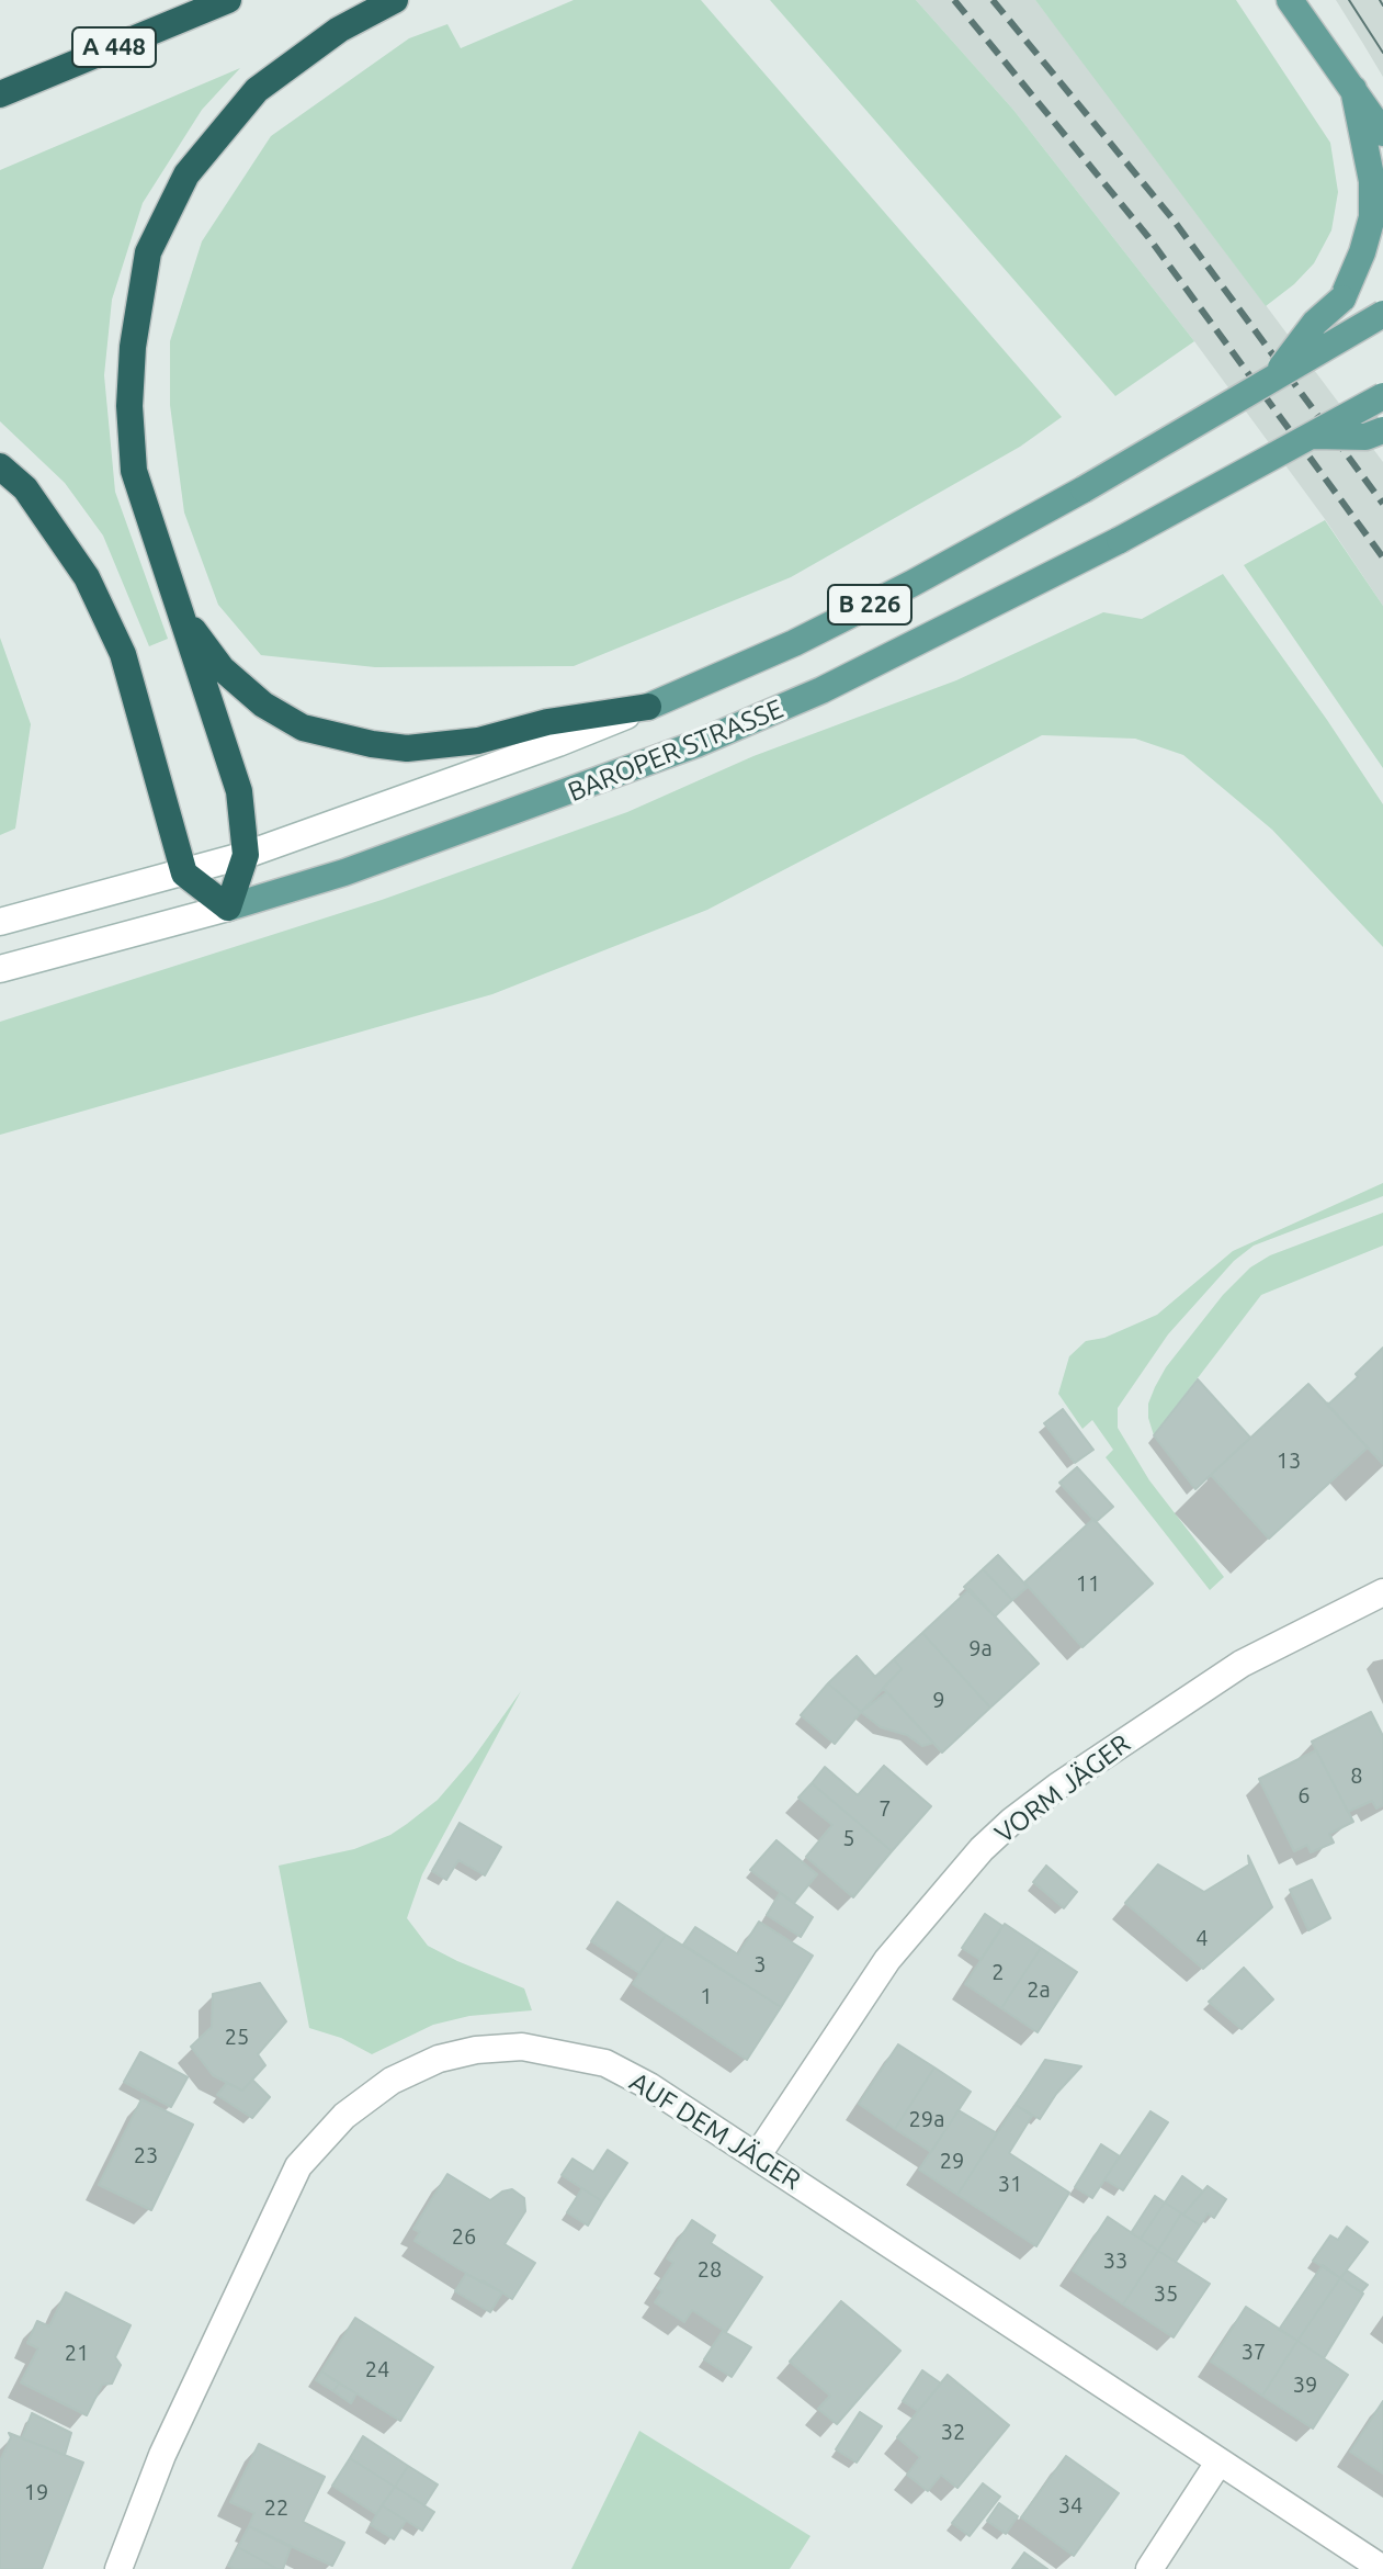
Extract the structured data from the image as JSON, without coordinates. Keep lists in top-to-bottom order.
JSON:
{
  "streets": {
    "highway": ["A 448"],
    "main road": ["B 226", "BAROPER STRASSE"],
    "street": ["VORM JÄGER", "AUF DEM JÄGER"]
  },
  "crossings": [
    ["B 226", "BAROPER STRASSE"],
    ["VORM JÄGER", "AUF DEM JÄGER"]
  ],
  "house_numbers": [
    "13",
    "11",
    "9a",
    "9",
    "8",
    "6",
    "7",
    "5",
    "4",
    "3",
    "2",
    "2a",
    "1",
    "25",
    "29a",
    "23",
    "29",
    "31",
    "26",
    "33",
    "28",
    "35",
    "37",
    "21",
    "24",
    "39",
    "32",
    "19",
    "34",
    "22"
  ]
}
